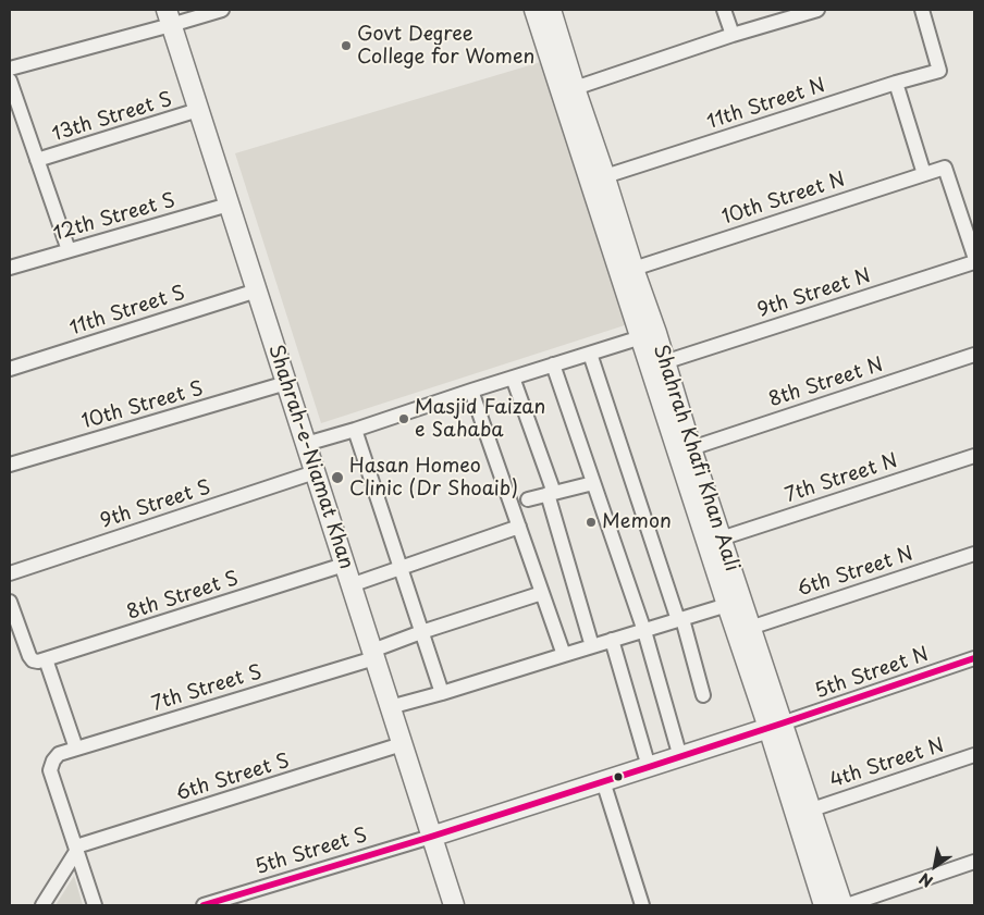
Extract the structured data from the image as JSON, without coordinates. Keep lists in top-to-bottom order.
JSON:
{
  "streets": {
    "main road": ["Shahrah-e-Niamat Khan", "Shahrah Khafi Khan Aali"],
    "street": [
      "11th Street N",
      "13th Street S",
      "10th Street N",
      "12th Street S",
      "9th Street N",
      "11th Street S",
      "8th Street N",
      "10th Street S",
      "7th Street N",
      "9th Street S",
      "6th Street N",
      "8th Street S",
      "5th Street N",
      "7th Street S",
      "4th Street N",
      "6th Street S",
      "5th Street S"
    ]
  },
  "crossings": [
    ["11th Street N", "Shahrah Khafi Khan Aali"],
    ["13th Street S", "Shahrah-e-Niamat Khan"],
    ["10th Street N", "Shahrah Khafi Khan Aali"],
    ["12th Street S", "Shahrah-e-Niamat Khan"],
    ["9th Street N", "Shahrah Khafi Khan Aali"],
    ["11th Street S", "Shahrah-e-Niamat Khan"],
    ["8th Street N", "Shahrah Khafi Khan Aali"],
    ["10th Street S", "Shahrah-e-Niamat Khan"],
    ["Shahrah-e-Niamat Khan", "9th Street S"],
    ["Shahrah-e-Niamat Khan", "8th Street S"],
    ["Shahrah-e-Niamat Khan", "7th Street S"],
    ["Shahrah-e-Niamat Khan", "6th Street S"],
    ["Shahrah-e-Niamat Khan", "5th Street S"],
    ["Shahrah Khafi Khan Aali", "7th Street N"],
    ["Shahrah Khafi Khan Aali", "6th Street N"],
    ["Shahrah Khafi Khan Aali", "5th Street N"],
    ["Shahrah Khafi Khan Aali", "4th Street N"],
    ["7th Street S", "6th Street S"]
  ],
  "places": [
    "Govt Degree College for Women",
    "Masjid Faizan e Sahaba",
    "Hasan Homeo Clinic (Dr Shoaib)",
    "Memon"
  ],
  "north": "bottom left"
}
